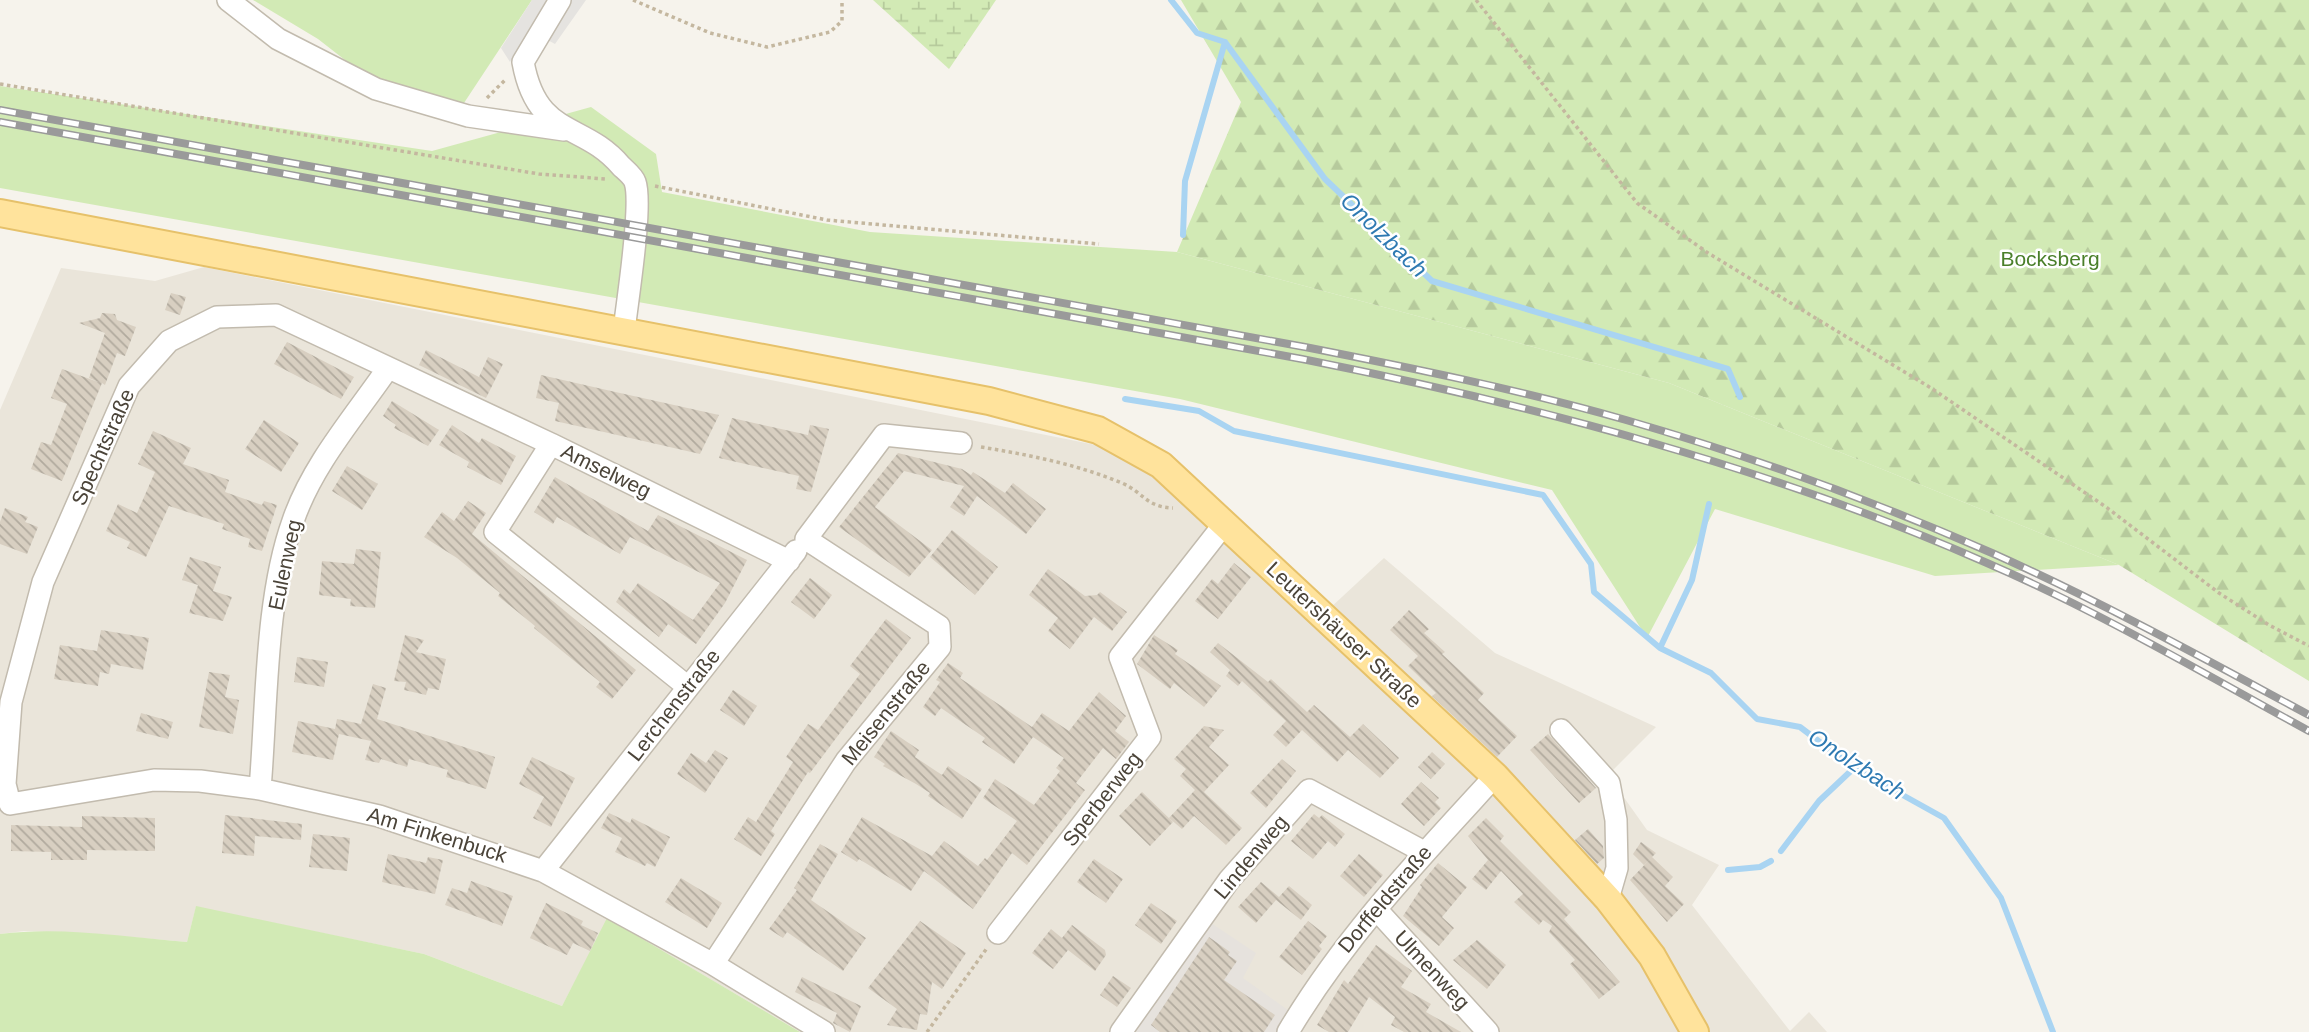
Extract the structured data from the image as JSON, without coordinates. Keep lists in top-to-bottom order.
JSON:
{
  "streets": {
    "main road": ["Leutershäuser Straße"],
    "street": [
      "Spechtstraße",
      "Amselweg",
      "Eulenweg",
      "Lerchenstraße",
      "Meisenstraße",
      "Sperberweg",
      "Am Finkenbuck",
      "Lindenweg",
      "Dorffeldstraße",
      "Ulmenweg"
    ]
  },
  "crossings": [
    ["Spechtstraße", "Amselweg"],
    ["Spechtstraße", "Eulenweg"],
    ["Spechtstraße", "Am Finkenbuck"],
    ["Amselweg", "Lerchenstraße"],
    ["Eulenweg", "Am Finkenbuck"],
    ["Leutershäuser Straße", "Sperberweg"],
    ["Leutershäuser Straße", "Dorffeldstraße"],
    ["Lerchenstraße", "Meisenstraße"],
    ["Lerchenstraße", "Am Finkenbuck"],
    ["Meisenstraße", "Am Finkenbuck"],
    ["Lindenweg", "Dorffeldstraße"],
    ["Dorffeldstraße", "Ulmenweg"]
  ],
  "water": ["Onolzbach"],
  "parks": ["Bocksberg"]
}
